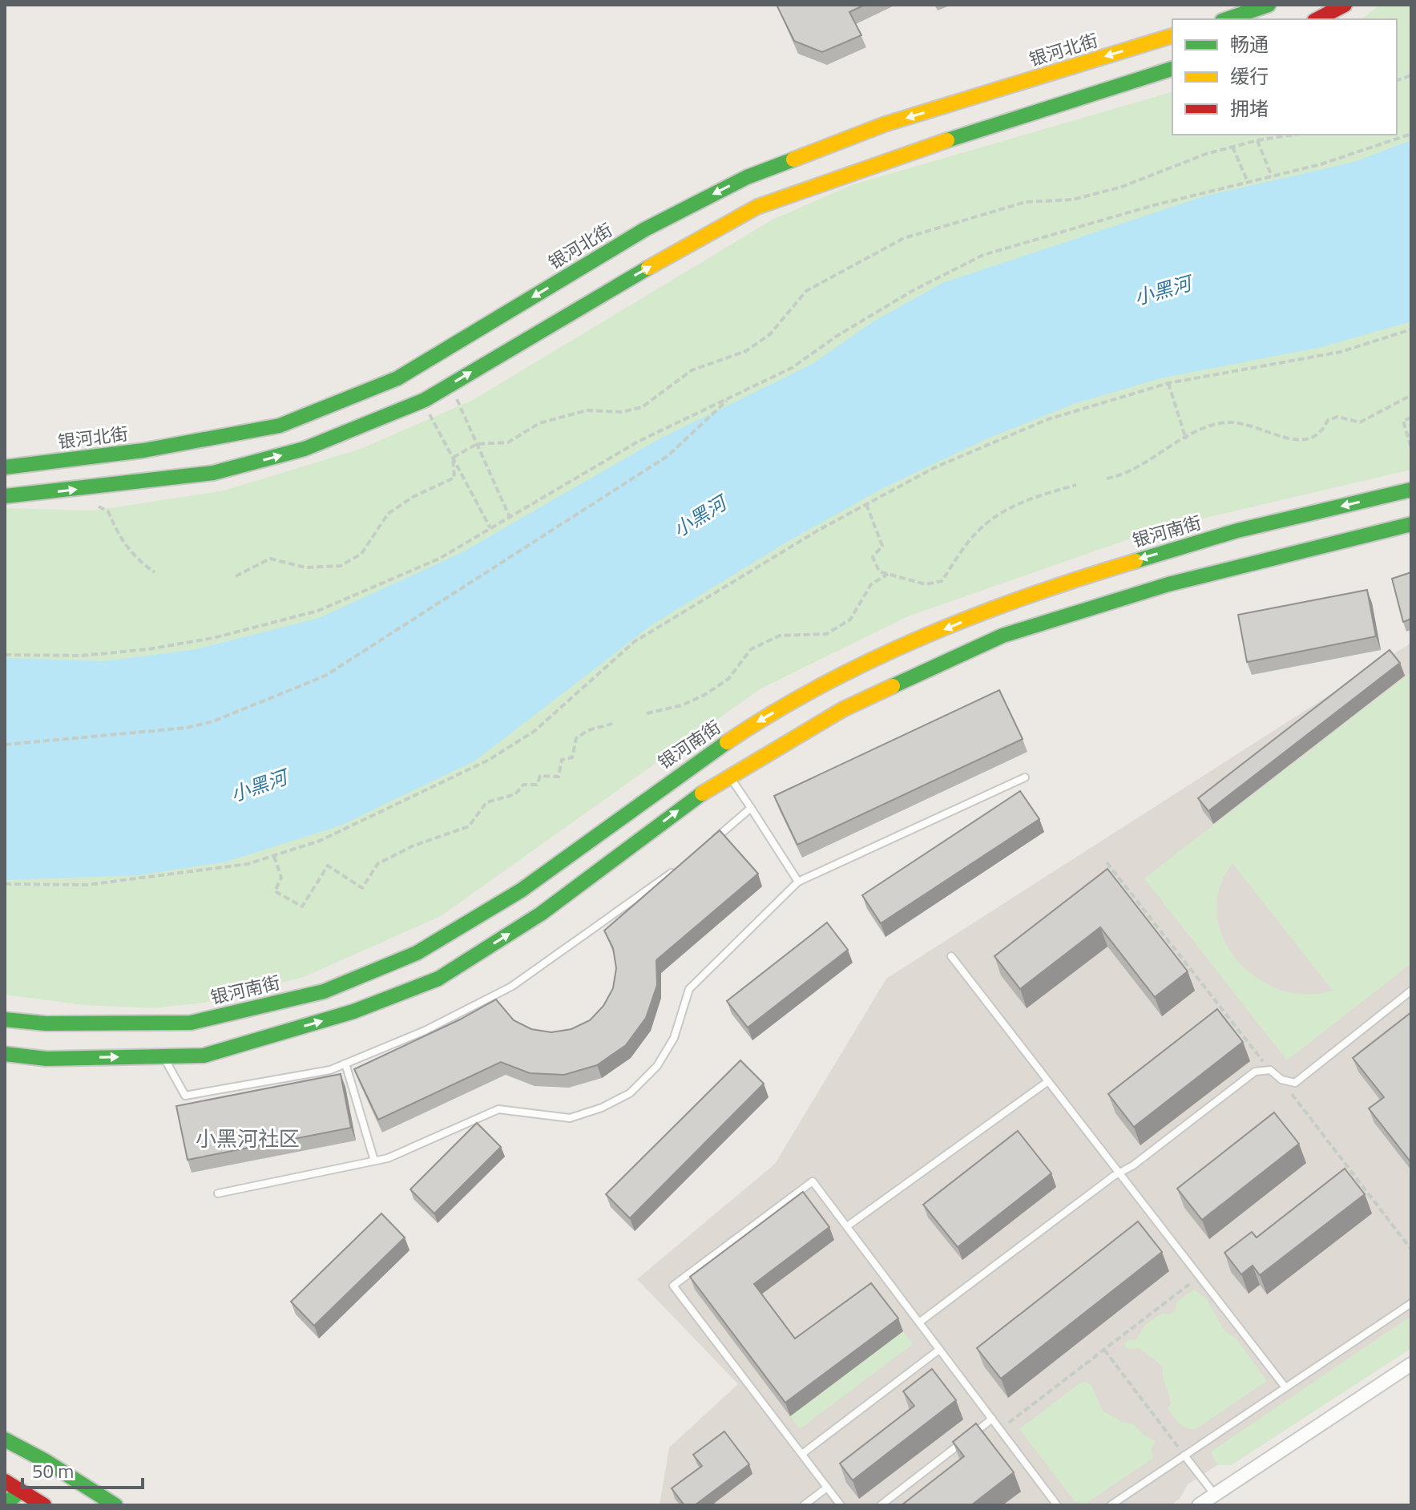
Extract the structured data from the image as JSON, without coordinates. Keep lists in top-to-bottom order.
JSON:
{
  "streets": {
    "main road": ["银河北街", "银河南街"]
  },
  "districts": ["小黑河社区"],
  "water": ["小黑河"],
  "legend": ["畅通", "缓行", "拥堵"],
  "scale_bar": "50 m"
}
